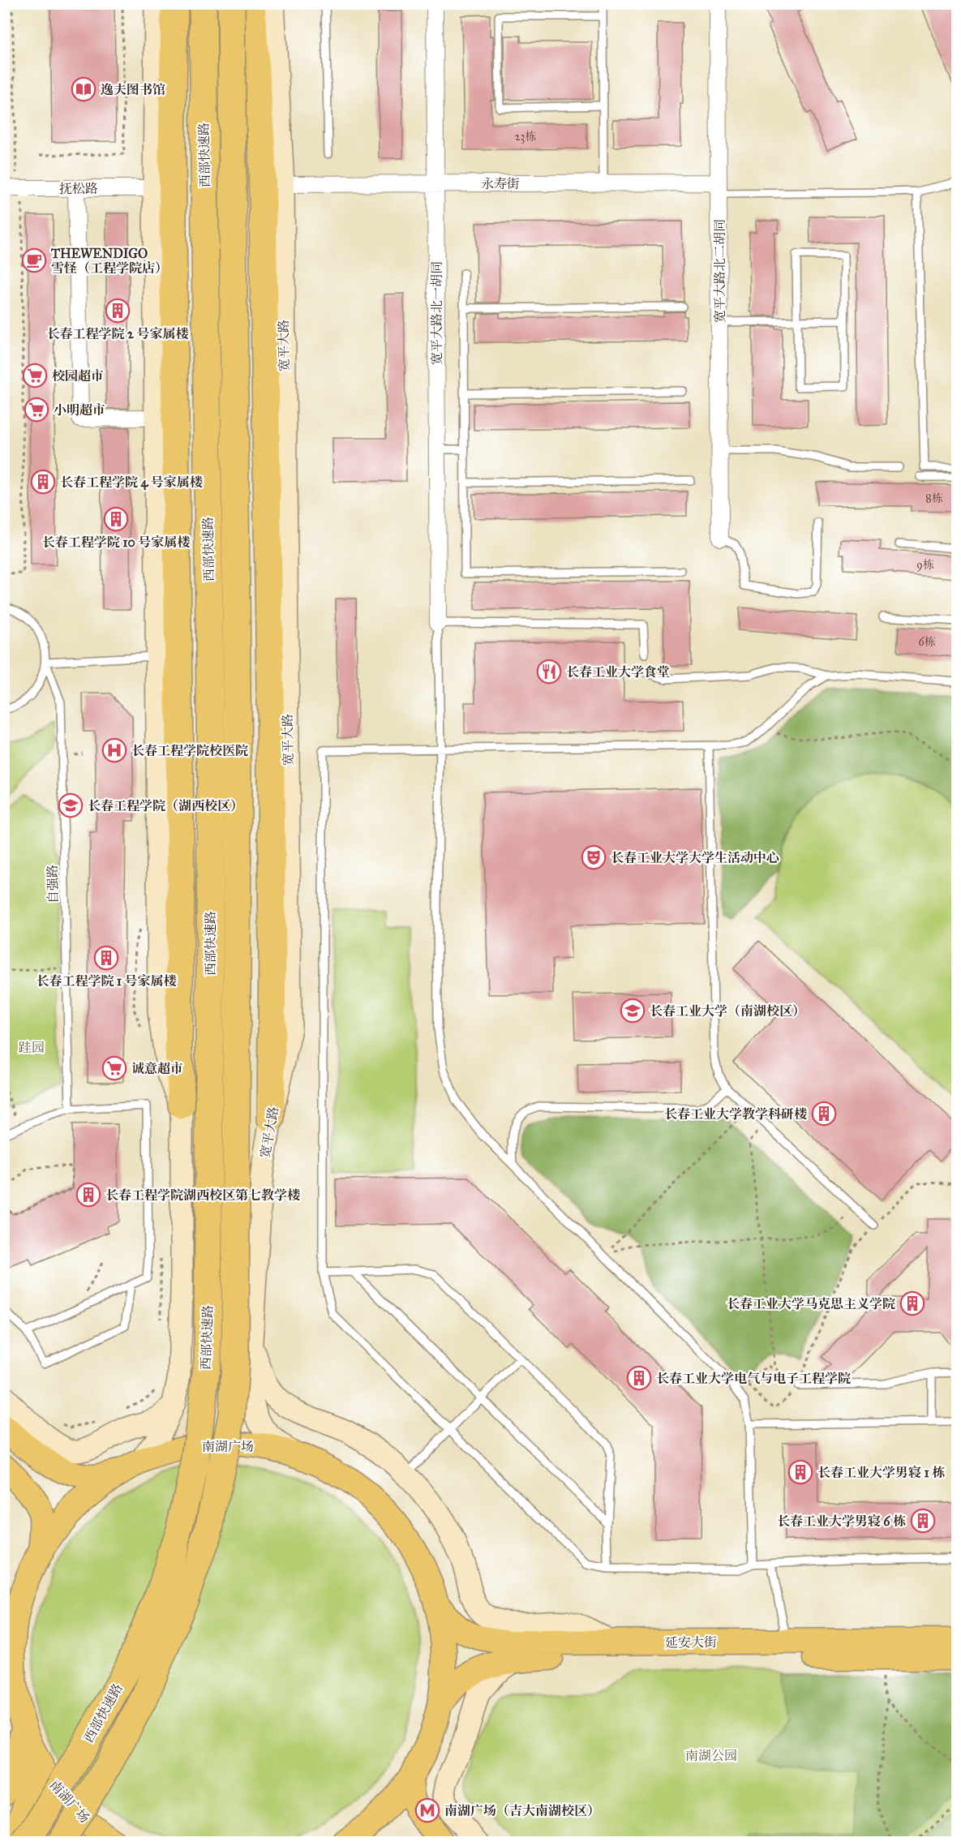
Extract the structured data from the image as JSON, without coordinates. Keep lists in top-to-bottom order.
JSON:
{
  "streets": {
    "highway": ["西部快速路"],
    "main road": ["宽平大路", "南湖广场", "延安大街"],
    "street": [
      "永寿街",
      "抚松路",
      "宽平大路北二胡同",
      "宽平大路北一胡同"
    ],
    "lane": ["自强路"]
  },
  "crossings": [
    ["永寿街", "宽平大路北二胡同"],
    ["永寿街", "宽平大路北一胡同"],
    ["永寿街", "宽平大路"],
    ["宽平大路", "南湖广场"],
    ["南湖广场", "延安大街"]
  ],
  "parks": ["跬园", "南湖公园"],
  "places": {
    "library": ["逸夫图书馆"],
    "cafe": ["THEWENDIGO 雪怪（工程学院店）"],
    "building": [
      "长春工程学院 2 号家属楼",
      "长春工程学院 4 号家属楼",
      "长春工程学院 10 号家属楼",
      "长春工程学院 1 号家属楼",
      "长春工业大学教学科研楼",
      "长春工程学院湖西校区第七教学楼",
      "长春工业大学马克思主义学院",
      "长春工业大学电气与电子工程学院",
      "长春工业大学男寝 1 栋",
      "长春工业大学男寝 6 栋"
    ],
    "supermarket": ["校园超市", "小明超市", "诚意超市"],
    "restaurant": ["长春工业大学食堂"],
    "hospital": ["长春工程学院校医院"],
    "school or university": ["长春工程学院（湖西校区）", "长春工业大学（南湖校区）"],
    "theatre": ["长春工业大学大学生活动中心"],
    "metro station": ["南湖广场（吉大南湖校区）"]
  },
  "house_numbers": [
    "23栋",
    "8栋",
    "9栋",
    "6栋"
  ]
}
